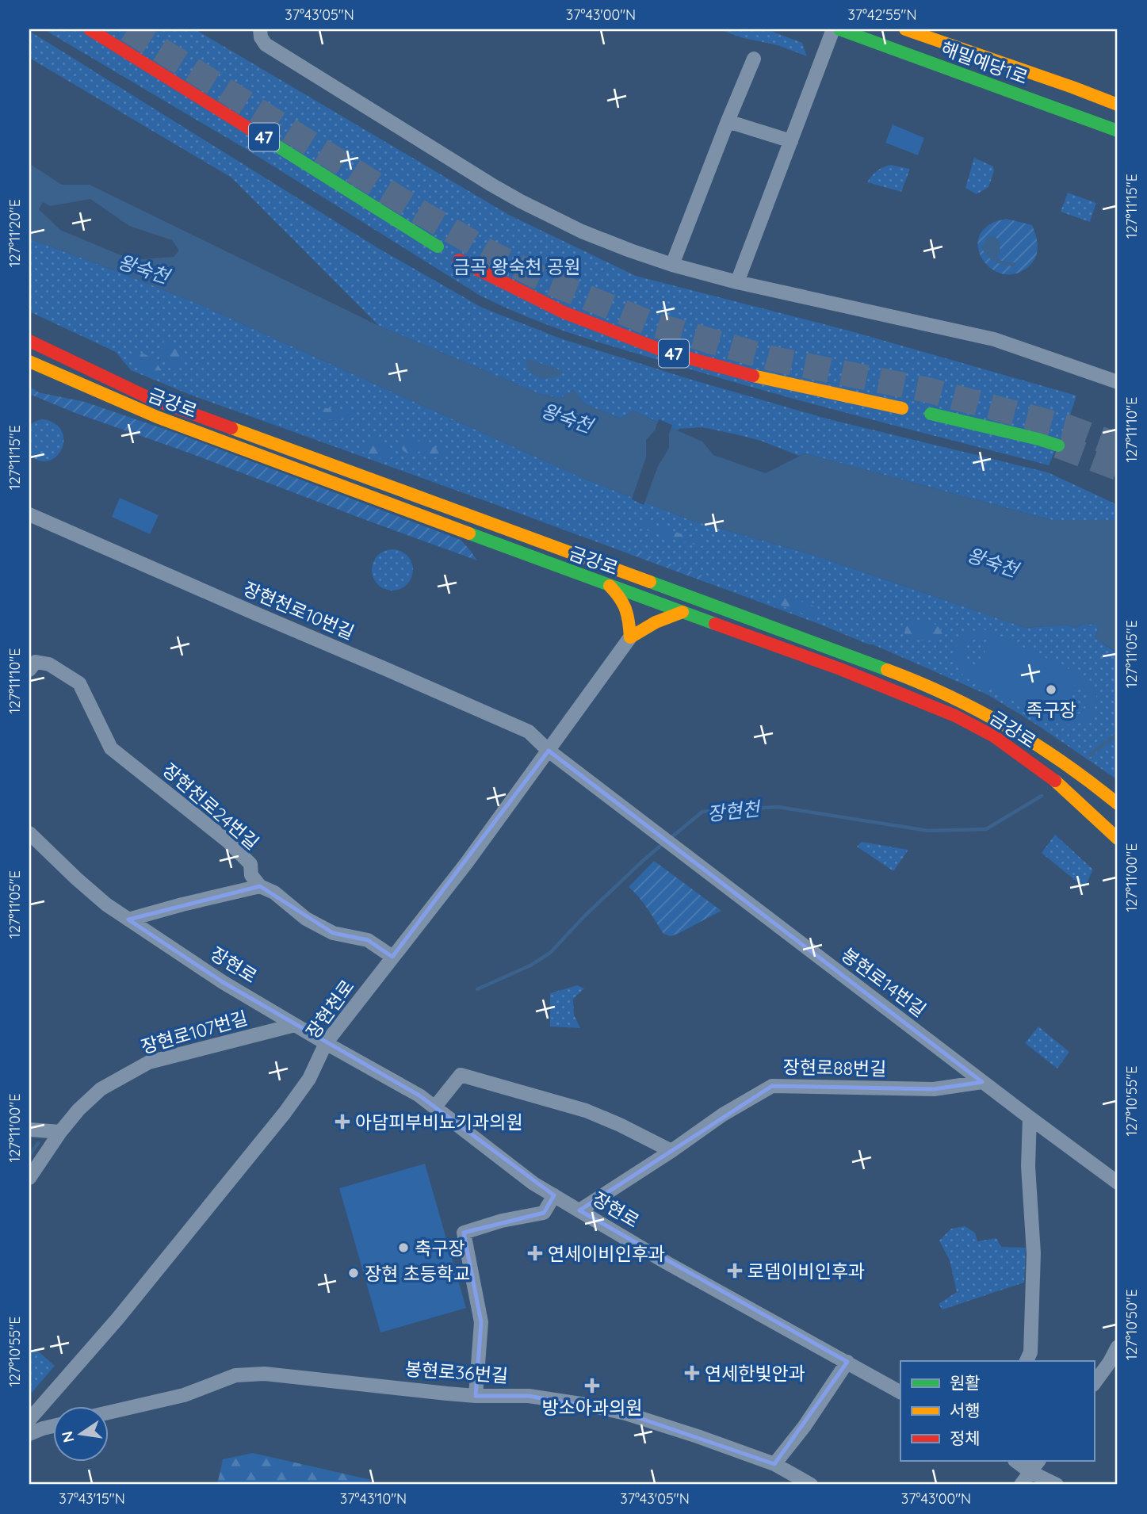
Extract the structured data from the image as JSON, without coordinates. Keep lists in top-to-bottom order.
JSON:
{
  "streets": {
    "main road": ["해밀예당1로", "47", "금강로"],
    "street": [
      "장현천로10번길",
      "장현천로24번길",
      "장현로",
      "봉현로14번길",
      "장현천로",
      "장현로107번길",
      "장현로88번길",
      "봉현로36번길"
    ]
  },
  "crossings": [
    ["장현천로10번길", "봉현로14번길"],
    ["장현천로10번길", "장현천로"],
    ["장현로", "장현천로"],
    ["장현로", "장현로107번길"],
    ["장현로", "장현로88번길"],
    ["봉현로14번길", "장현천로"],
    ["봉현로14번길", "장현로88번길"]
  ],
  "water": ["왕숙천", "장현천"],
  "parks": ["금곡 왕숙천 공원"],
  "places": {
    "other": ["족구장", "축구장", "장현 초등학교"],
    "health": [
      "아담피부비뇨기과의원",
      "연세이비인후과",
      "로뎀이비인후과",
      "연세한빛안과",
      "방소아과의원"
    ]
  },
  "legend": ["원활", "서행", "정체"],
  "north": "left",
  "coordinates": [
    "37°43'05\"N",
    "37°43'00\"N",
    "37°42'55\"N",
    "127°11'15\"E",
    "127°11'20\"E",
    "127°11'10\"E",
    "127°11'05\"E",
    "127°11'00\"E",
    "127°10'55\"E",
    "127°10'50\"E",
    "37°43'15\"N",
    "37°43'10\"N"
  ]
}
